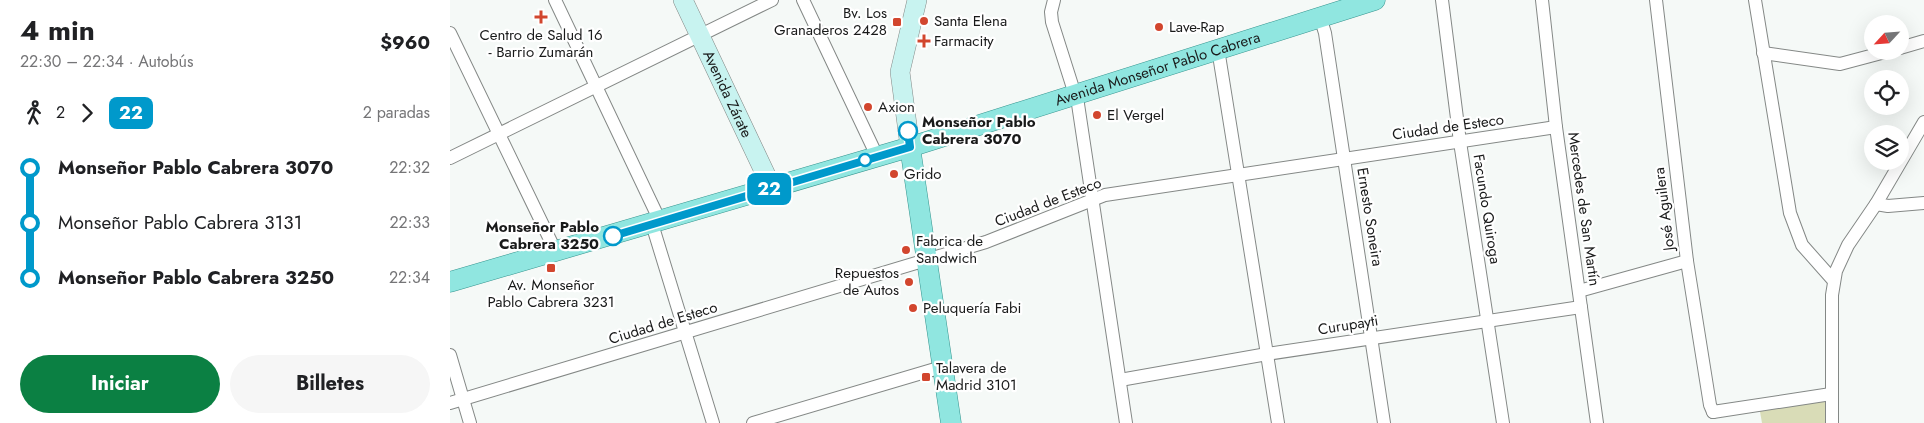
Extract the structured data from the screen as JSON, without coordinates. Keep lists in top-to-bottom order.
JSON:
{
  "streets": {
    "main road": ["Avenida Monseñor Pablo Cabrera"],
    "street": [
      "Avenida Zárate",
      "Ciudad de Esteco",
      "Facundo Quiroga",
      "Mercedes de San Martín",
      "José Aguilera",
      "Ernesto Soneira",
      "Curupayti"
    ]
  },
  "crossings": [
    ["Avenida Monseñor Pablo Cabrera", "Avenida Zárate"],
    ["Avenida Monseñor Pablo Cabrera", "Ernesto Soneira"],
    ["Ciudad de Esteco", "Facundo Quiroga"],
    ["Ciudad de Esteco", "Mercedes de San Martín"],
    ["Ciudad de Esteco", "Ernesto Soneira"],
    ["Facundo Quiroga", "Curupayti"],
    ["Mercedes de San Martín", "Curupayti"],
    ["Ernesto Soneira", "Curupayti"]
  ],
  "places": {
    "health": ["Centro de Salud 16 - Barrio Zumarán", "Farmacity"],
    "other": [
      "Santa Elena",
      "Lave-Rap",
      "Axion",
      "El Vergel",
      "Monseñor Pablo Cabrera 3070",
      "Grido",
      "Monseñor Pablo Cabrera 3250",
      "Fabrica de Sandwich",
      "Repuestos de Autos",
      "Peluquería Fabi"
    ],
    "transit": ["Bv. Los Granaderos 2428", "Av. Monseñor Pablo Cabrera 3231", "Talavera de Madrid 3101"]
  },
  "lines": ["bus line 22"],
  "north": "bottom left",
  "page": {
    "heading": ["4 min", "22:30 – 22:34 · Autobús", "$960"],
    "on_map": "22",
    "legs": ["2", "22", "2 paradas"],
    "list": [
      {
        "name": "Monseñor Pablo Cabrera 3070",
        "value": "22:32"
      },
      {
        "name": "Monseñor Pablo Cabrera 3131",
        "value": "22:33"
      },
      {
        "name": "Monseñor Pablo Cabrera 3250",
        "value": "22:34"
      }
    ],
    "buttons": ["Iniciar", "Billetes"]
  }
}
